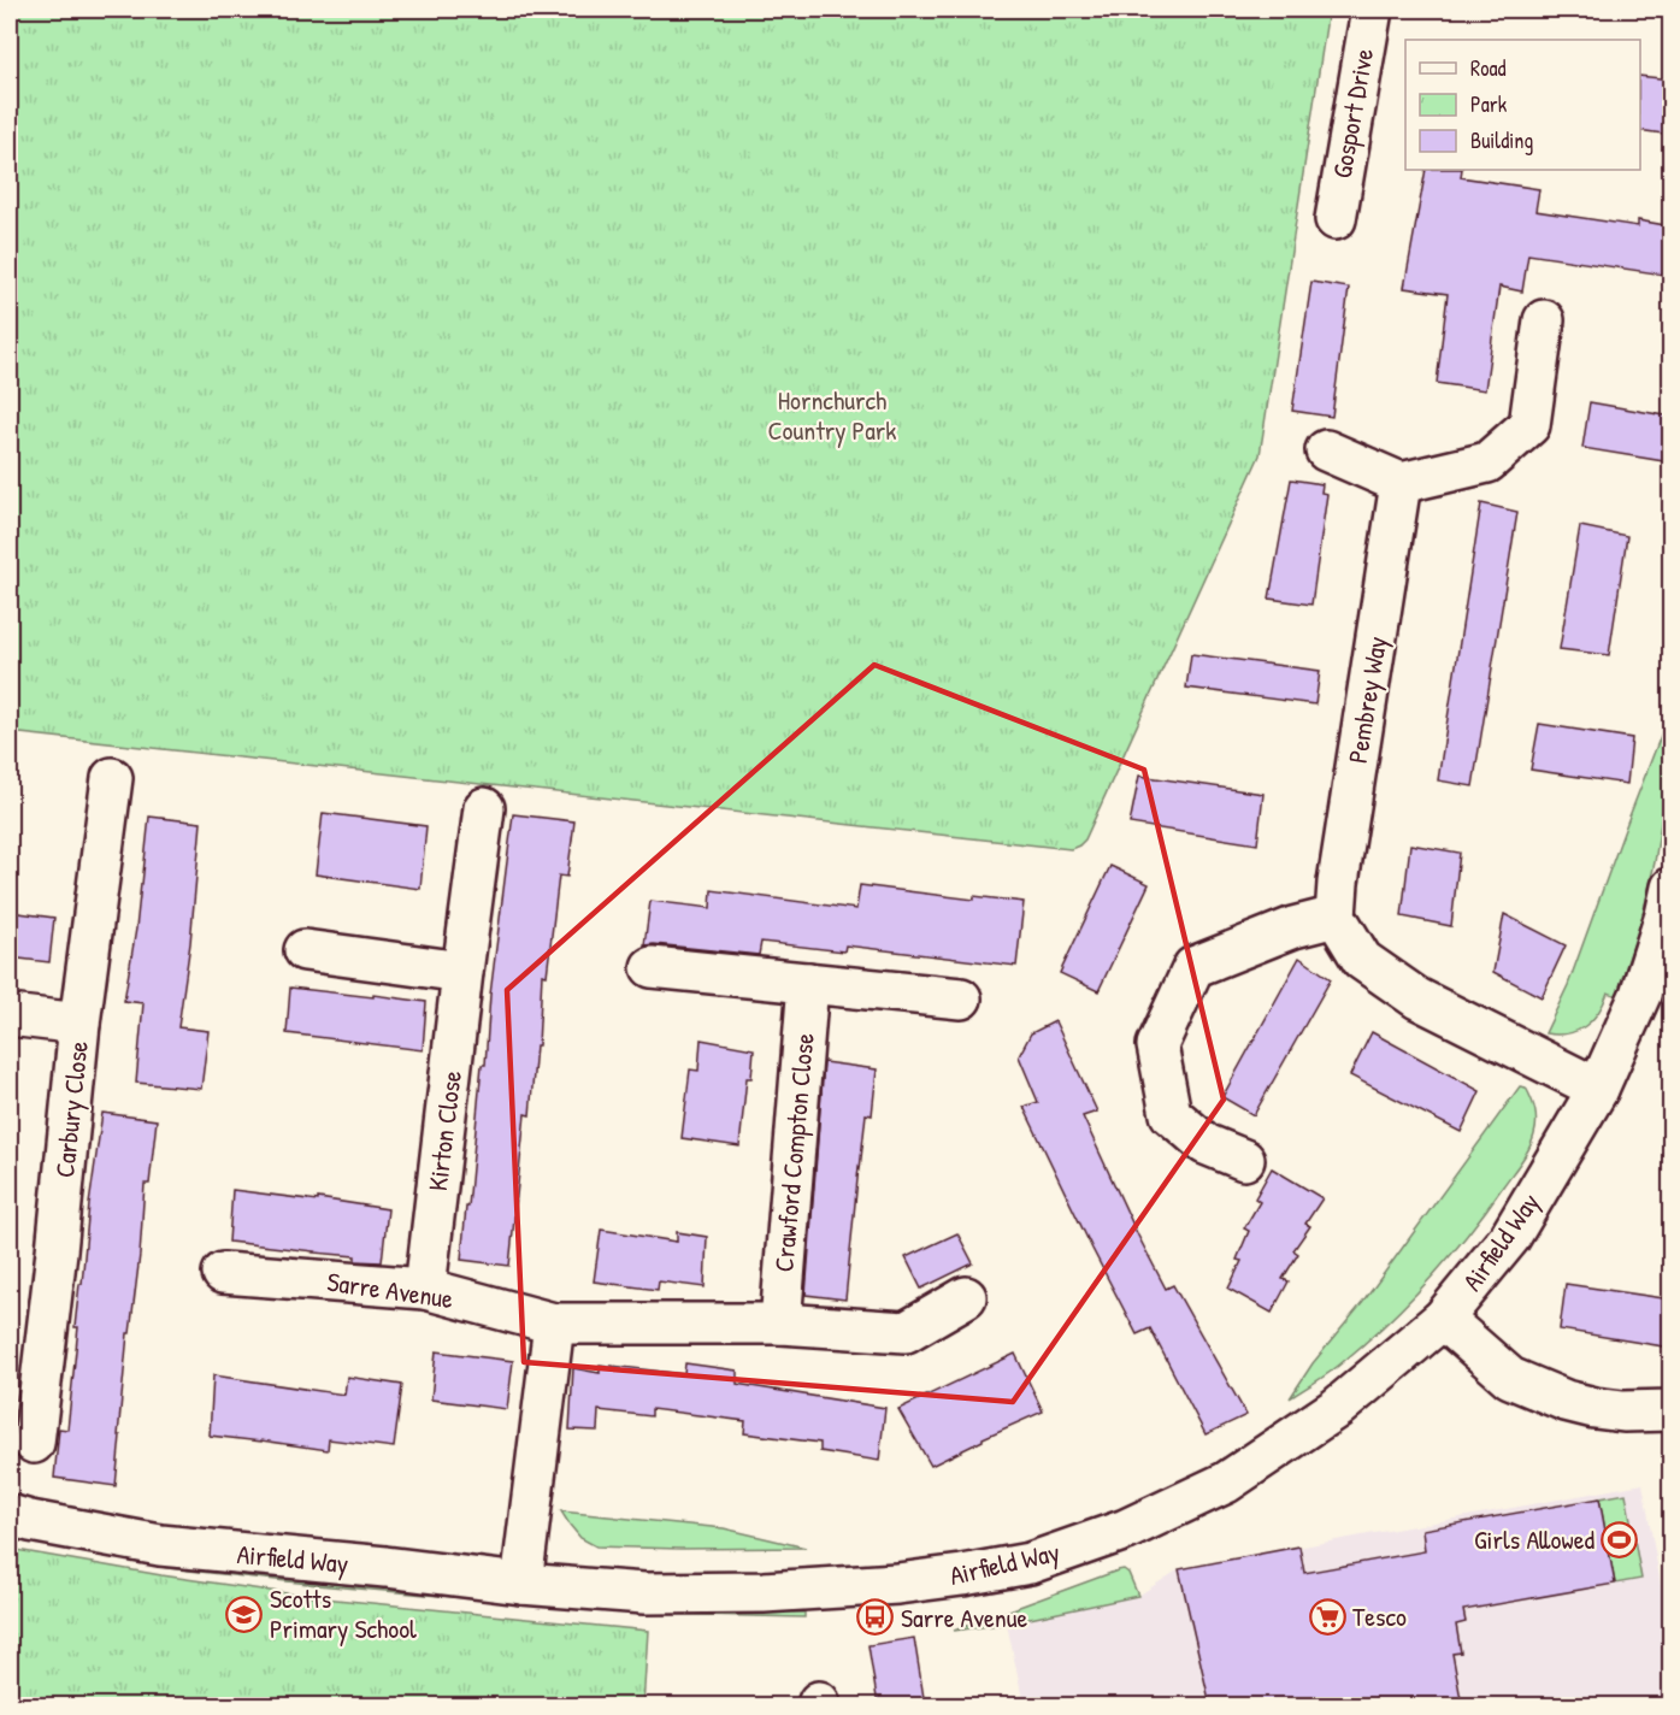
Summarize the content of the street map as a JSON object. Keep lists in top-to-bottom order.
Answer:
{
  "streets": {
    "street": [
      "Gosport Drive",
      "Pembrey Way",
      "Carbury Close",
      "Kirton Close",
      "Crawford Compton Close",
      "Airfield Way",
      "Sarre Avenue"
    ]
  },
  "crossings": [
    ["Kirton Close", "Sarre Avenue"],
    ["Crawford Compton Close", "Sarre Avenue"]
  ],
  "parks": ["Hornchurch Country Park"],
  "places": {
    "sports": ["Girls Allowed"],
    "school or university": ["Scotts Primary School"],
    "supermarket": ["Tesco"],
    "bus stop": ["Sarre Avenue"]
  },
  "legend": ["Road", "Park", "Building"]
}
